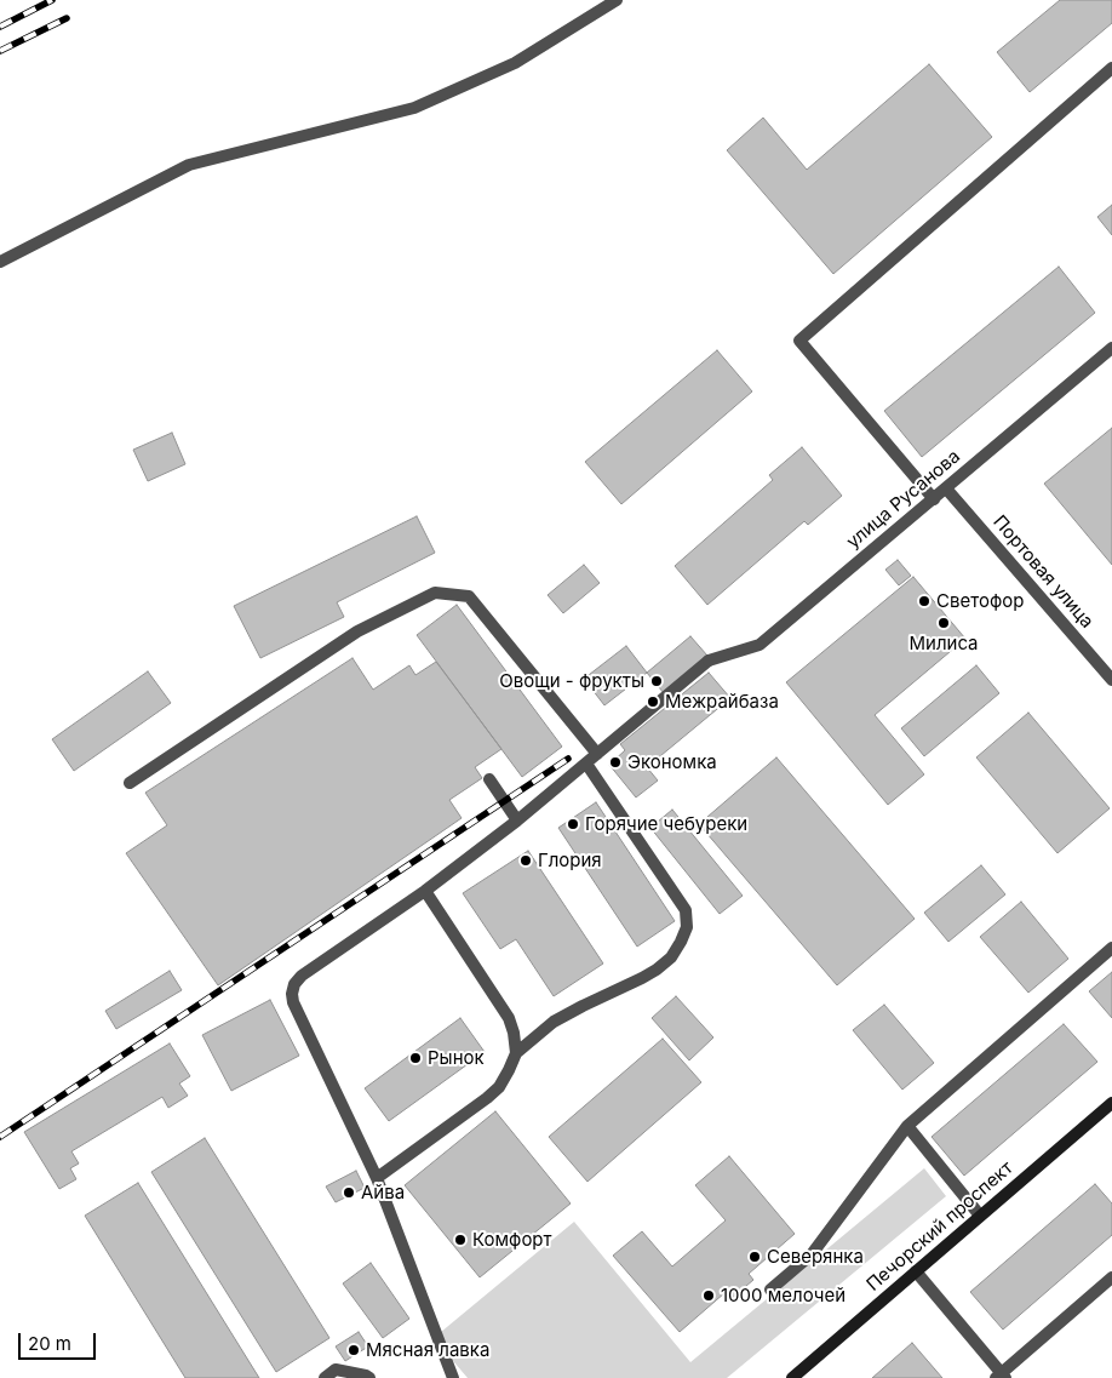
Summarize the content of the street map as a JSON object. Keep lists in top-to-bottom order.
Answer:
{
  "streets": {
    "main road": ["Печорский проспект"],
    "street": ["улица Русанова", "Портовая улица"]
  },
  "crossings": [
    ["улица Русанова", "Портовая улица"]
  ],
  "places": [
    "Светофор",
    "Милиса",
    "Овощи - фрукты",
    "Межрайбаза",
    "Экономка",
    "Горячие чебуреки",
    "Глория",
    "Рынок",
    "Айва",
    "Комфорт",
    "Северянка",
    "1000 мелочей",
    "Мясная лавка"
  ],
  "scale_bar": "20 m"
}
